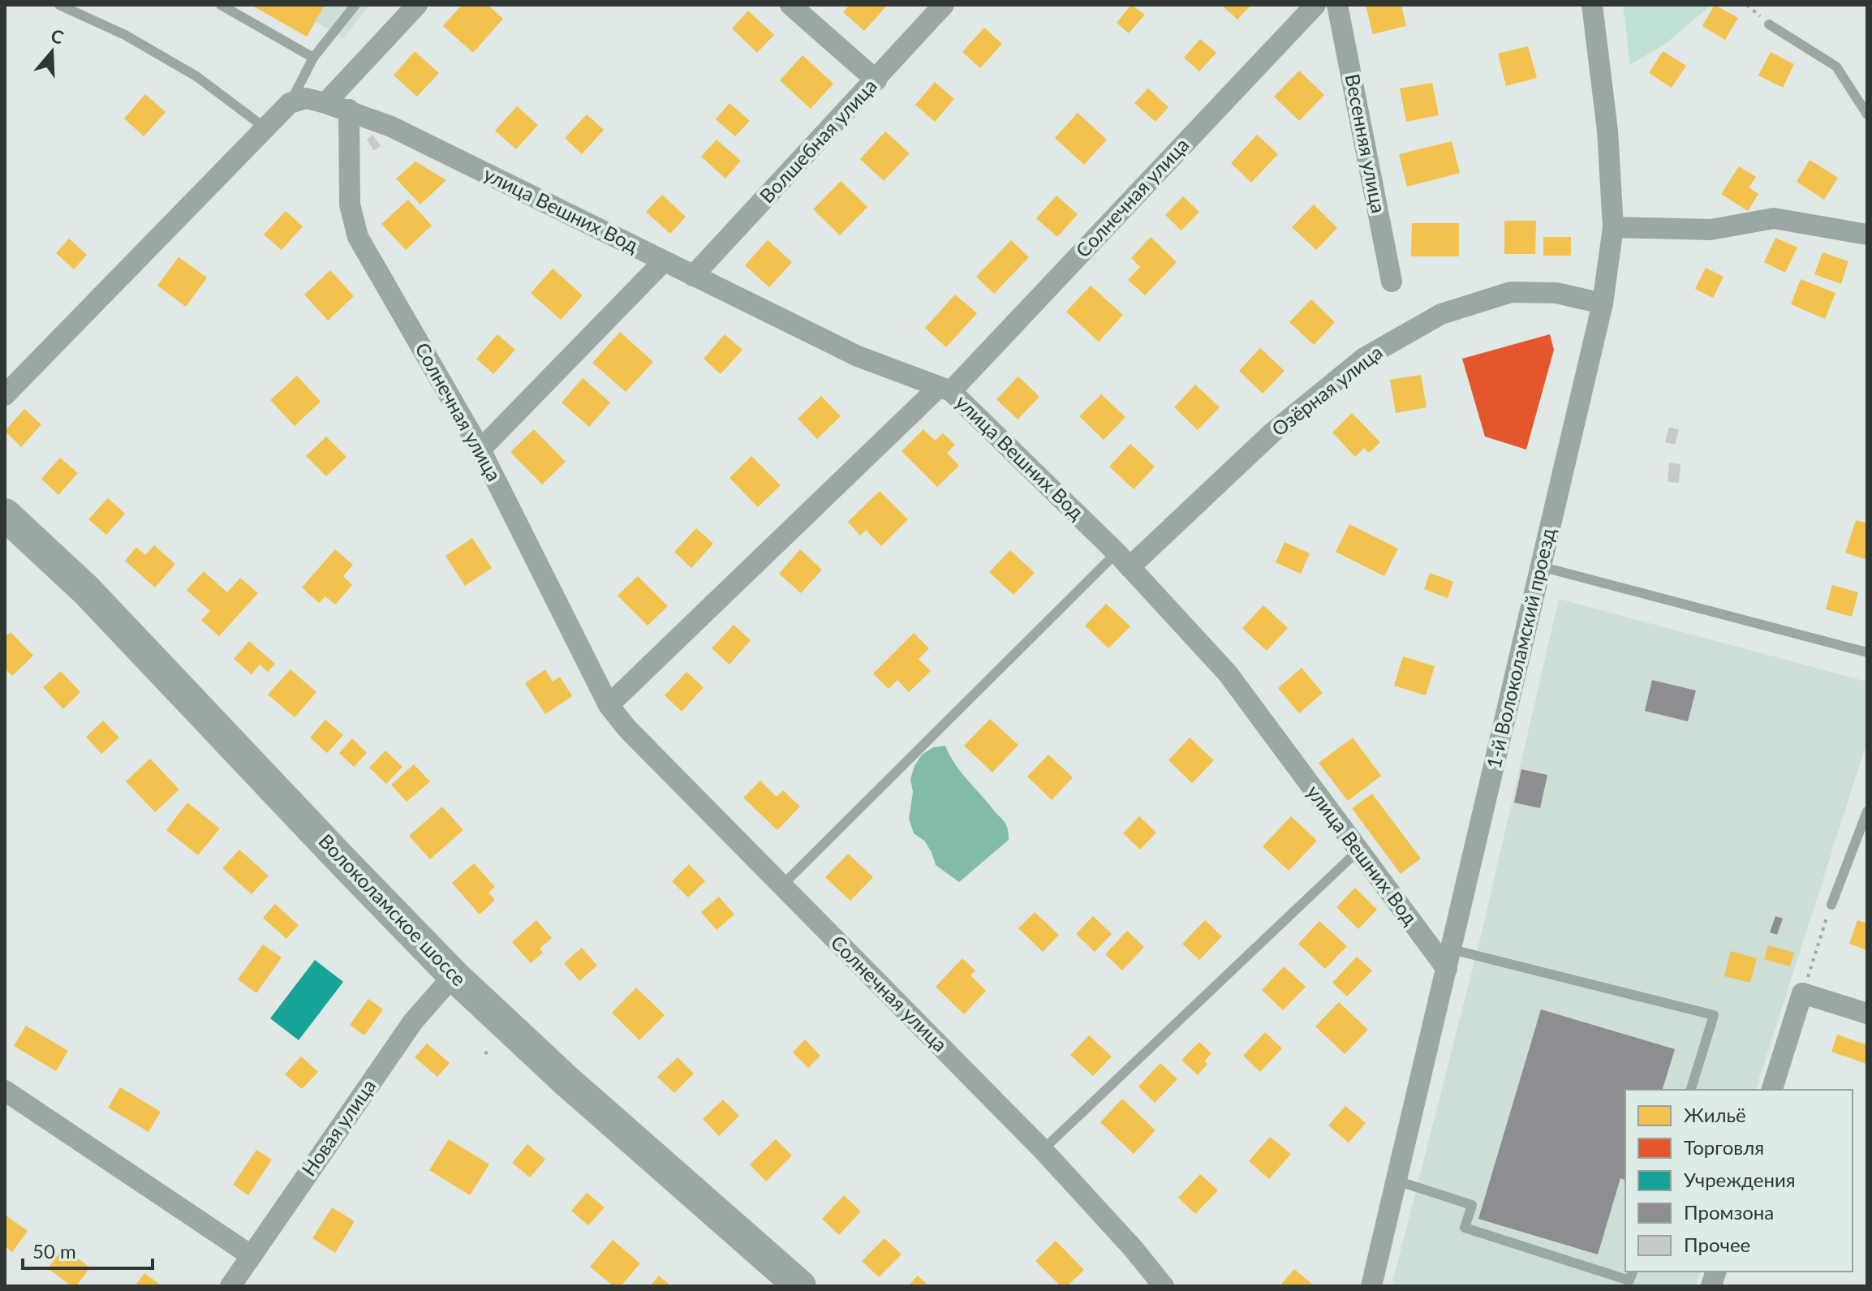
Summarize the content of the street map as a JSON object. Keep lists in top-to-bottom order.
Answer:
{
  "streets": {
    "main road": ["Волоколамское шоссе"],
    "street": [
      "Волшебная улица",
      "Весенняя улица",
      "Солнечная улица",
      "улица Вешних Вод",
      "Озёрная улица",
      "1-й Волоколамский проезд",
      "Новая улица"
    ]
  },
  "crossings": [
    ["Волшебная улица", "улица Вешних Вод"],
    ["Солнечная улица", "улица Вешних Вод"],
    ["улица Вешних Вод", "Озёрная улица"],
    ["улица Вешних Вод", "1-й Волоколамский проезд"],
    ["Озёрная улица", "1-й Волоколамский проезд"],
    ["Волоколамское шоссе", "Новая улица"]
  ],
  "legend": [
    "Жильё",
    "Торговля",
    "Учреждения",
    "Промзона",
    "Прочее"
  ],
  "scale_bar": "50 m",
  "north": "top"
}
